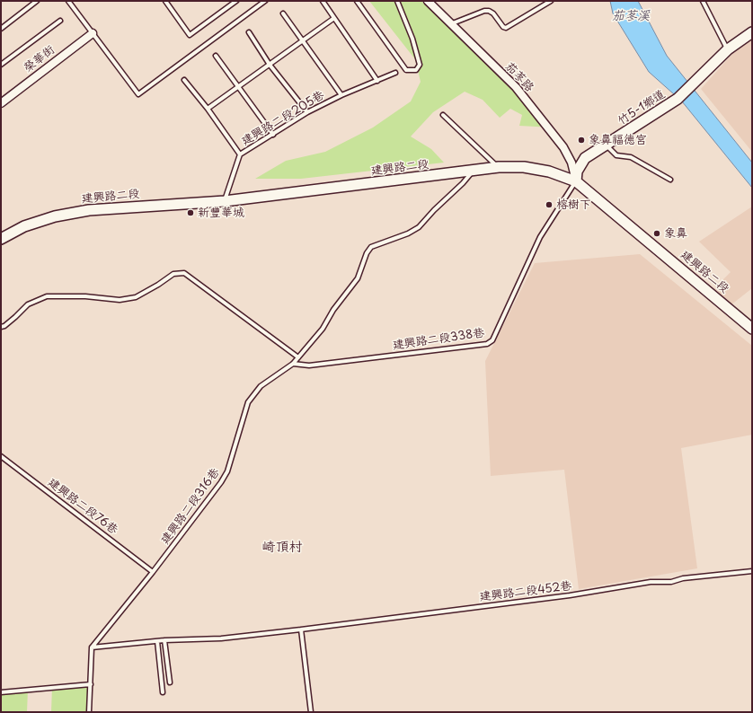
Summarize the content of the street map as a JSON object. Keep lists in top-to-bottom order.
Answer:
{
  "streets": {
    "street": [
      "榮華街",
      "茄苳路",
      "竹5-1鄉道",
      "建興路二段"
    ],
    "lane": [
      "建興路二段205巷",
      "建興路二段338巷",
      "建興路二段76巷",
      "建興路二段316巷",
      "建興路二段452巷"
    ]
  },
  "crossings": [
    ["茄苳路", "竹5-1鄉道"],
    ["茄苳路", "建興路二段"],
    ["茄苳路", "建興路二段338巷"],
    ["竹5-1鄉道", "建興路二段"],
    ["竹5-1鄉道", "建興路二段338巷"],
    ["建興路二段205巷", "建興路二段"],
    ["建興路二段", "建興路二段338巷"],
    ["建興路二段", "建興路二段316巷"],
    ["建興路二段338巷", "建興路二段316巷"],
    ["建興路二段76巷", "建興路二段316巷"],
    ["建興路二段316巷", "建興路二段452巷"]
  ],
  "districts": ["崎頂村"],
  "water": ["茄苳溪"],
  "places": [
    "象鼻福德宮",
    "榕樹下",
    "新豐華城",
    "象鼻"
  ]
}
